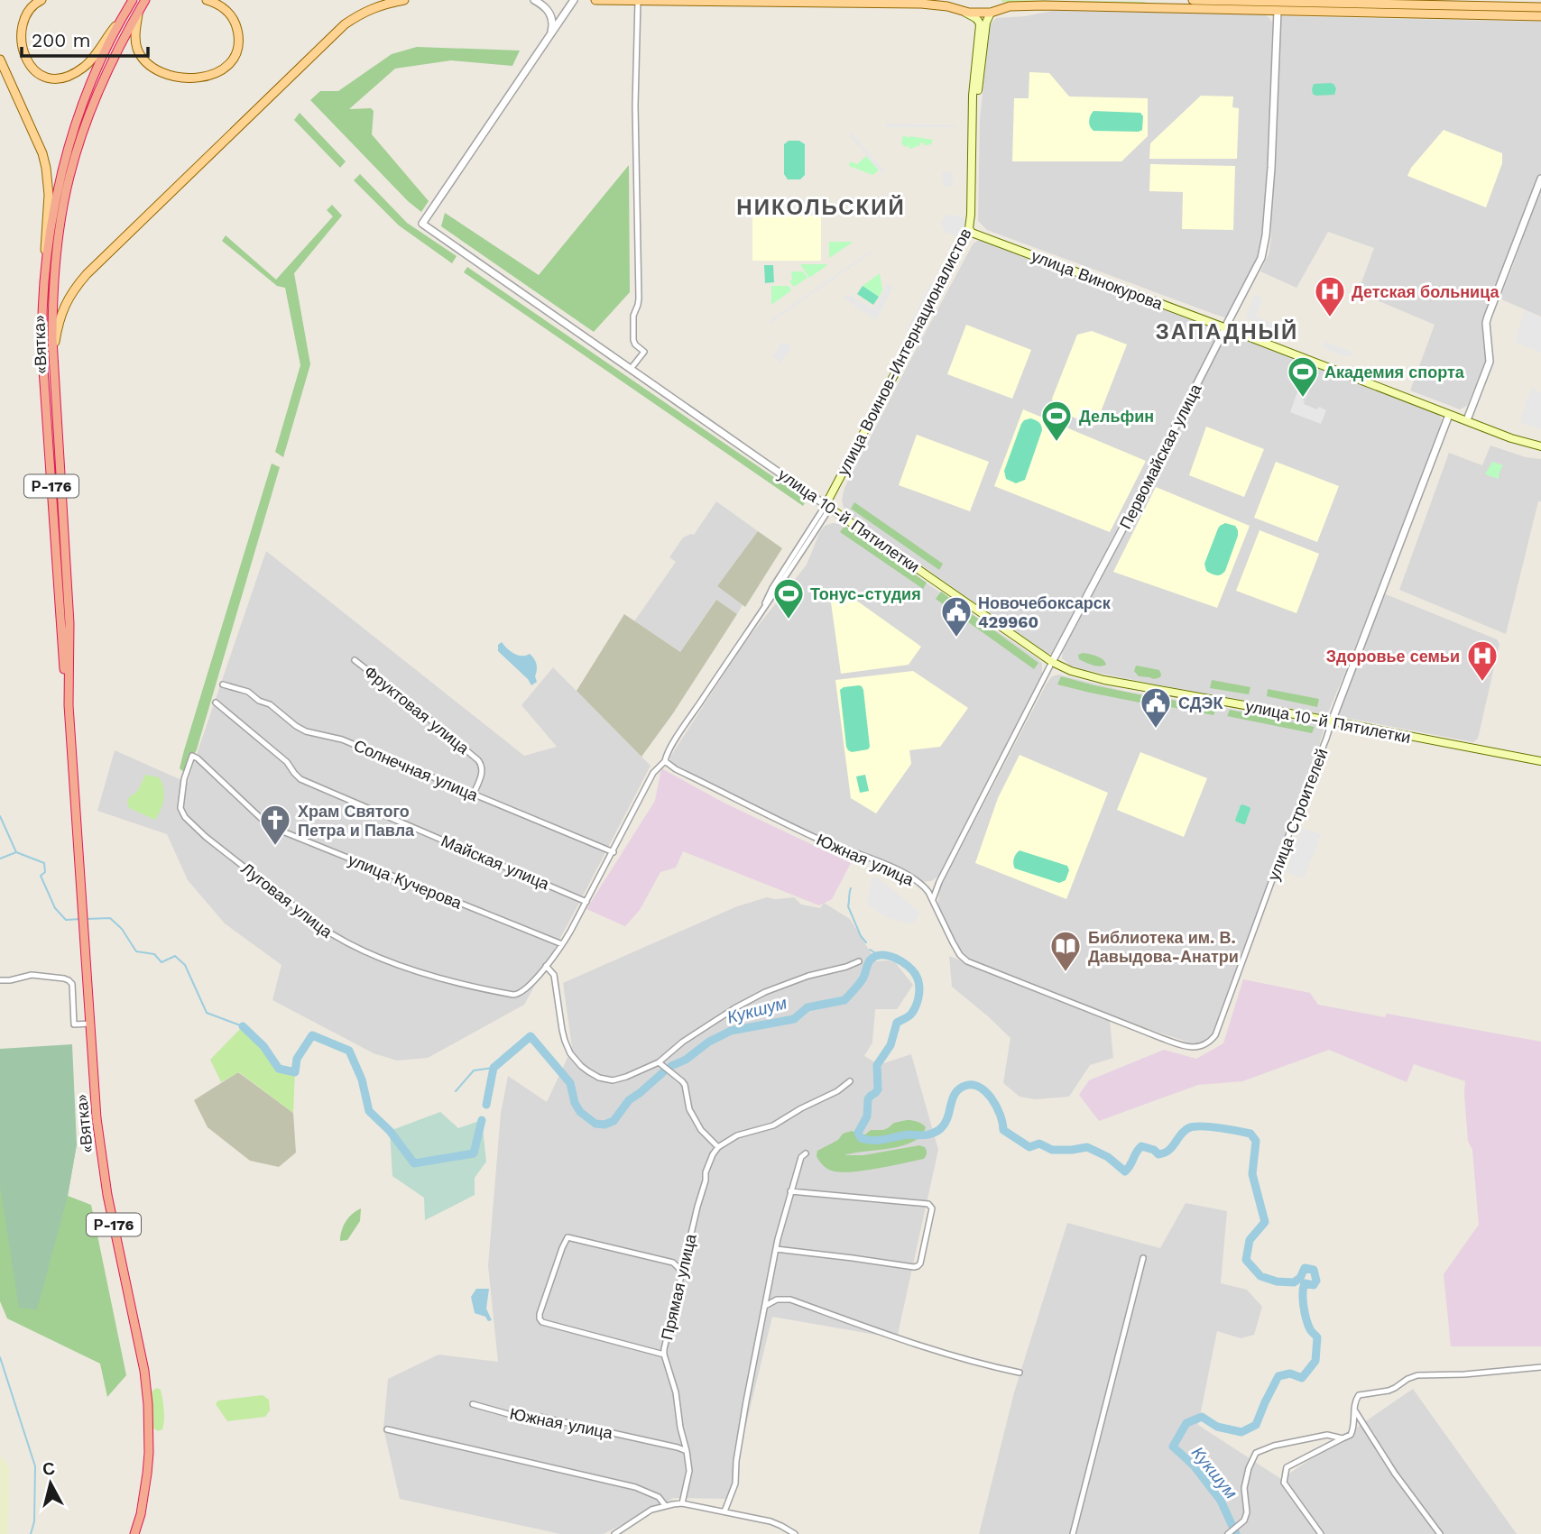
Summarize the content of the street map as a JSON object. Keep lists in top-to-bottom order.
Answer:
{
  "streets": {
    "highway": ["«Вятка»", "Р-176"],
    "main road": ["улица Винокурова", "улица Воинов-Интернационалистов", "улица 10-й Пятилетки"],
    "street": [
      "Первомайская улица",
      "Фруктовая улица",
      "Солнечная улица",
      "улица Строителей",
      "Южная улица",
      "Майская улица",
      "улица Кучерова",
      "Луговая улица",
      "Прямая улица"
    ]
  },
  "crossings": [
    ["улица Винокурова", "улица Воинов-Интернационалистов"],
    ["улица Винокурова", "Первомайская улица"],
    ["улица Винокурова", "улица Строителей"],
    ["улица Воинов-Интернационалистов", "улица 10-й Пятилетки"],
    ["улица Воинов-Интернационалистов", "Солнечная улица"],
    ["улица Воинов-Интернационалистов", "Южная улица"],
    ["улица Воинов-Интернационалистов", "Майская улица"],
    ["улица Воинов-Интернационалистов", "улица Кучерова"],
    ["улица Воинов-Интернационалистов", "Луговая улица"],
    ["Первомайская улица", "улица 10-й Пятилетки"],
    ["Первомайская улица", "Южная улица"],
    ["улица 10-й Пятилетки", "улица Строителей"],
    ["Фруктовая улица", "Солнечная улица"],
    ["улица Строителей", "Южная улица"],
    ["Южная улица", "Прямая улица"],
    ["улица Кучерова", "Луговая улица"]
  ],
  "districts": ["НИКОЛЬСКИЙ", "ЗАПАДНЫЙ"],
  "water": ["Кукшум"],
  "places": {
    "hospital": ["Детская больница", "Здоровье семьи"],
    "sports": ["Академия спорта", "Дельфин", "Тонус-студия"],
    "public building": ["Новочебоксарск 429960", "СДЭК"],
    "church": ["Храм Святого Петра и Павла"],
    "library": ["Библиотека им. В. Давыдова-Анатри"]
  },
  "scale_bar": "200 m",
  "north": "top"
}
